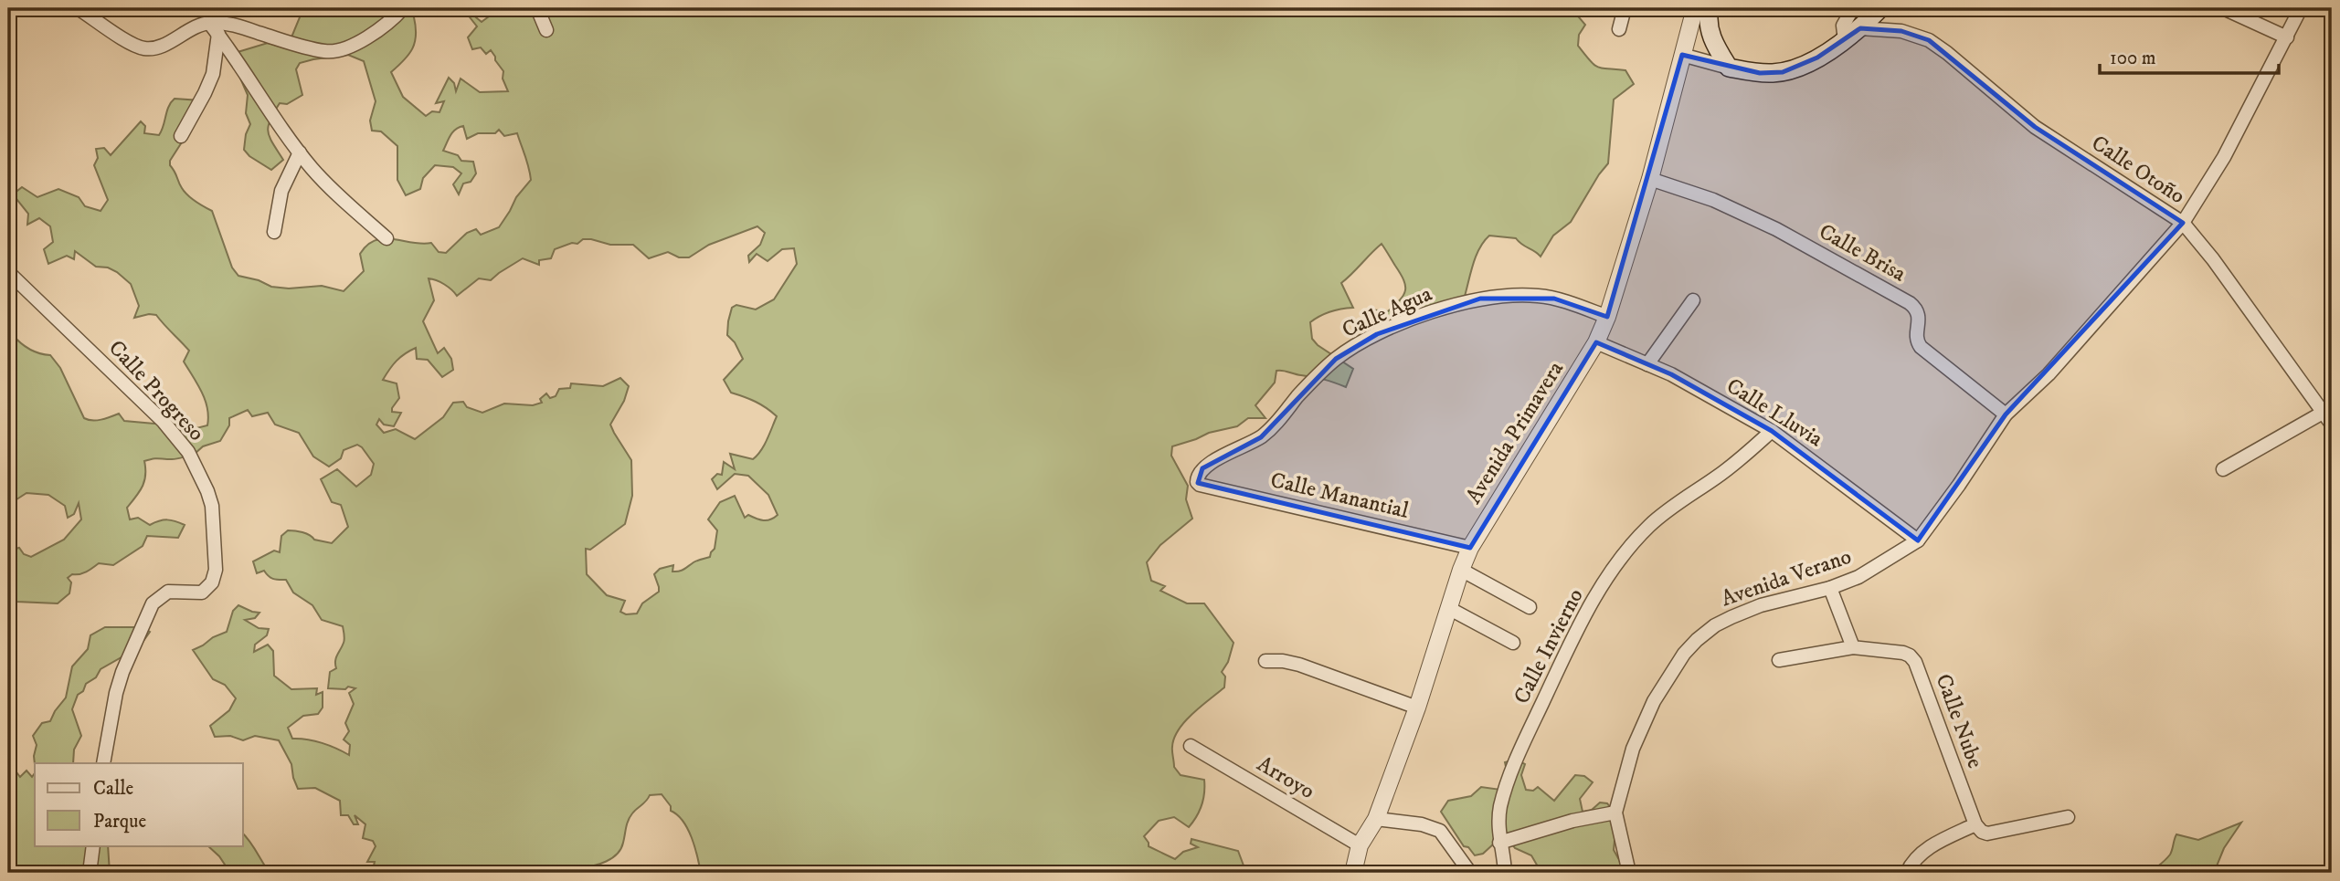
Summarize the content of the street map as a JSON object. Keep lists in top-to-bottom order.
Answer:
{
  "streets": {
    "street": [
      "Calle Otoño",
      "Calle Brisa",
      "Calle Agua",
      "Calle Progreso",
      "Calle Lluvia",
      "Avenida Primavera",
      "Calle Manantial",
      "Avenida Verano",
      "Calle Invierno",
      "Calle Nube",
      "Arroyo"
    ]
  },
  "crossings": [
    ["Calle Otoño", "Avenida Verano"],
    ["Calle Brisa", "Avenida Primavera"],
    ["Calle Brisa", "Avenida Verano"],
    ["Calle Agua", "Avenida Primavera"],
    ["Calle Agua", "Calle Manantial"],
    ["Calle Lluvia", "Avenida Primavera"],
    ["Calle Lluvia", "Avenida Verano"],
    ["Calle Lluvia", "Calle Invierno"],
    ["Avenida Primavera", "Calle Manantial"],
    ["Avenida Primavera", "Arroyo"]
  ],
  "legend": ["Calle", "Parque"],
  "scale_bar": "100 m"
}
